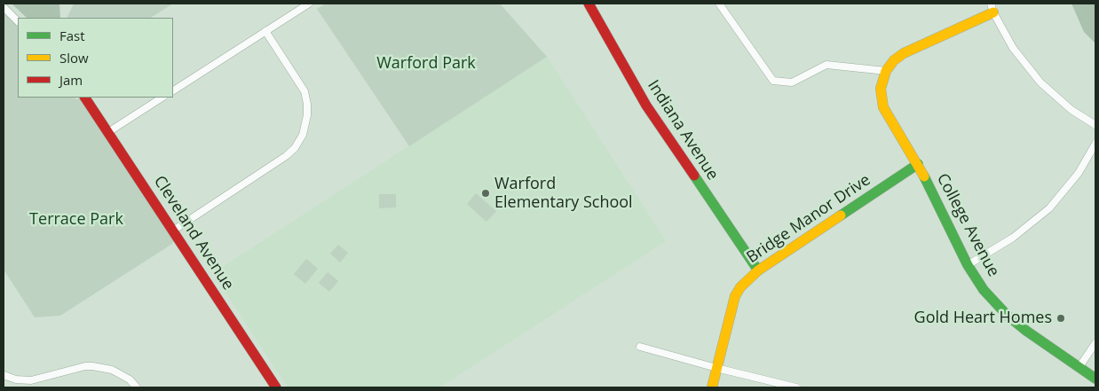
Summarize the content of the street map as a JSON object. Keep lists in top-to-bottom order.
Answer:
{
  "streets": {
    "street": [
      "Indiana Avenue",
      "Bridge Manor Drive",
      "College Avenue",
      "Cleveland Avenue"
    ]
  },
  "crossings": [
    ["Indiana Avenue", "Bridge Manor Drive"],
    ["Bridge Manor Drive", "College Avenue"]
  ],
  "parks": ["Warford Park", "Terrace Park"],
  "places": ["Warford Elementary School", "Gold Heart Homes"],
  "legend": ["Fast", "Slow", "Jam"]
}
